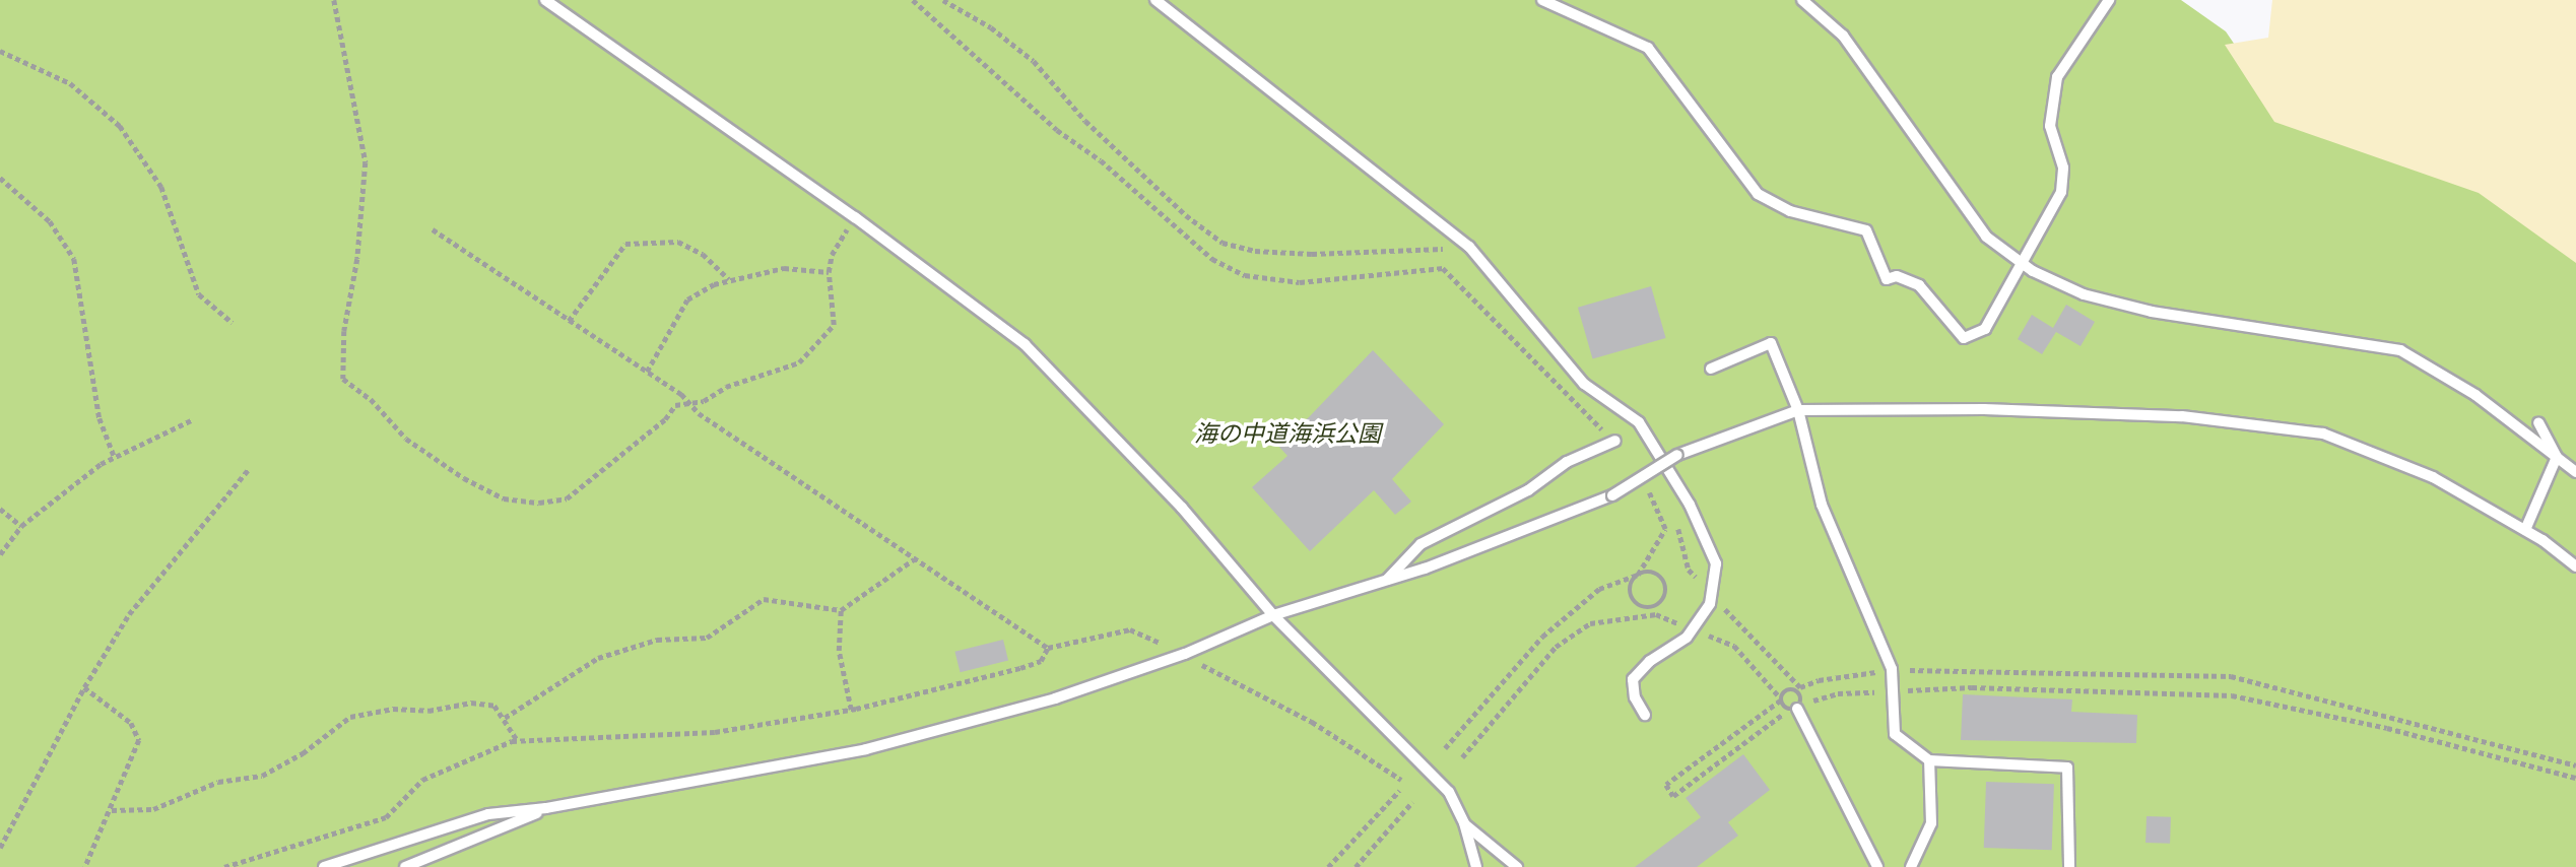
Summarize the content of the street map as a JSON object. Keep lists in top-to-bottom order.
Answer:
{
  "parks": ["海の中道海浜公園"]
}
